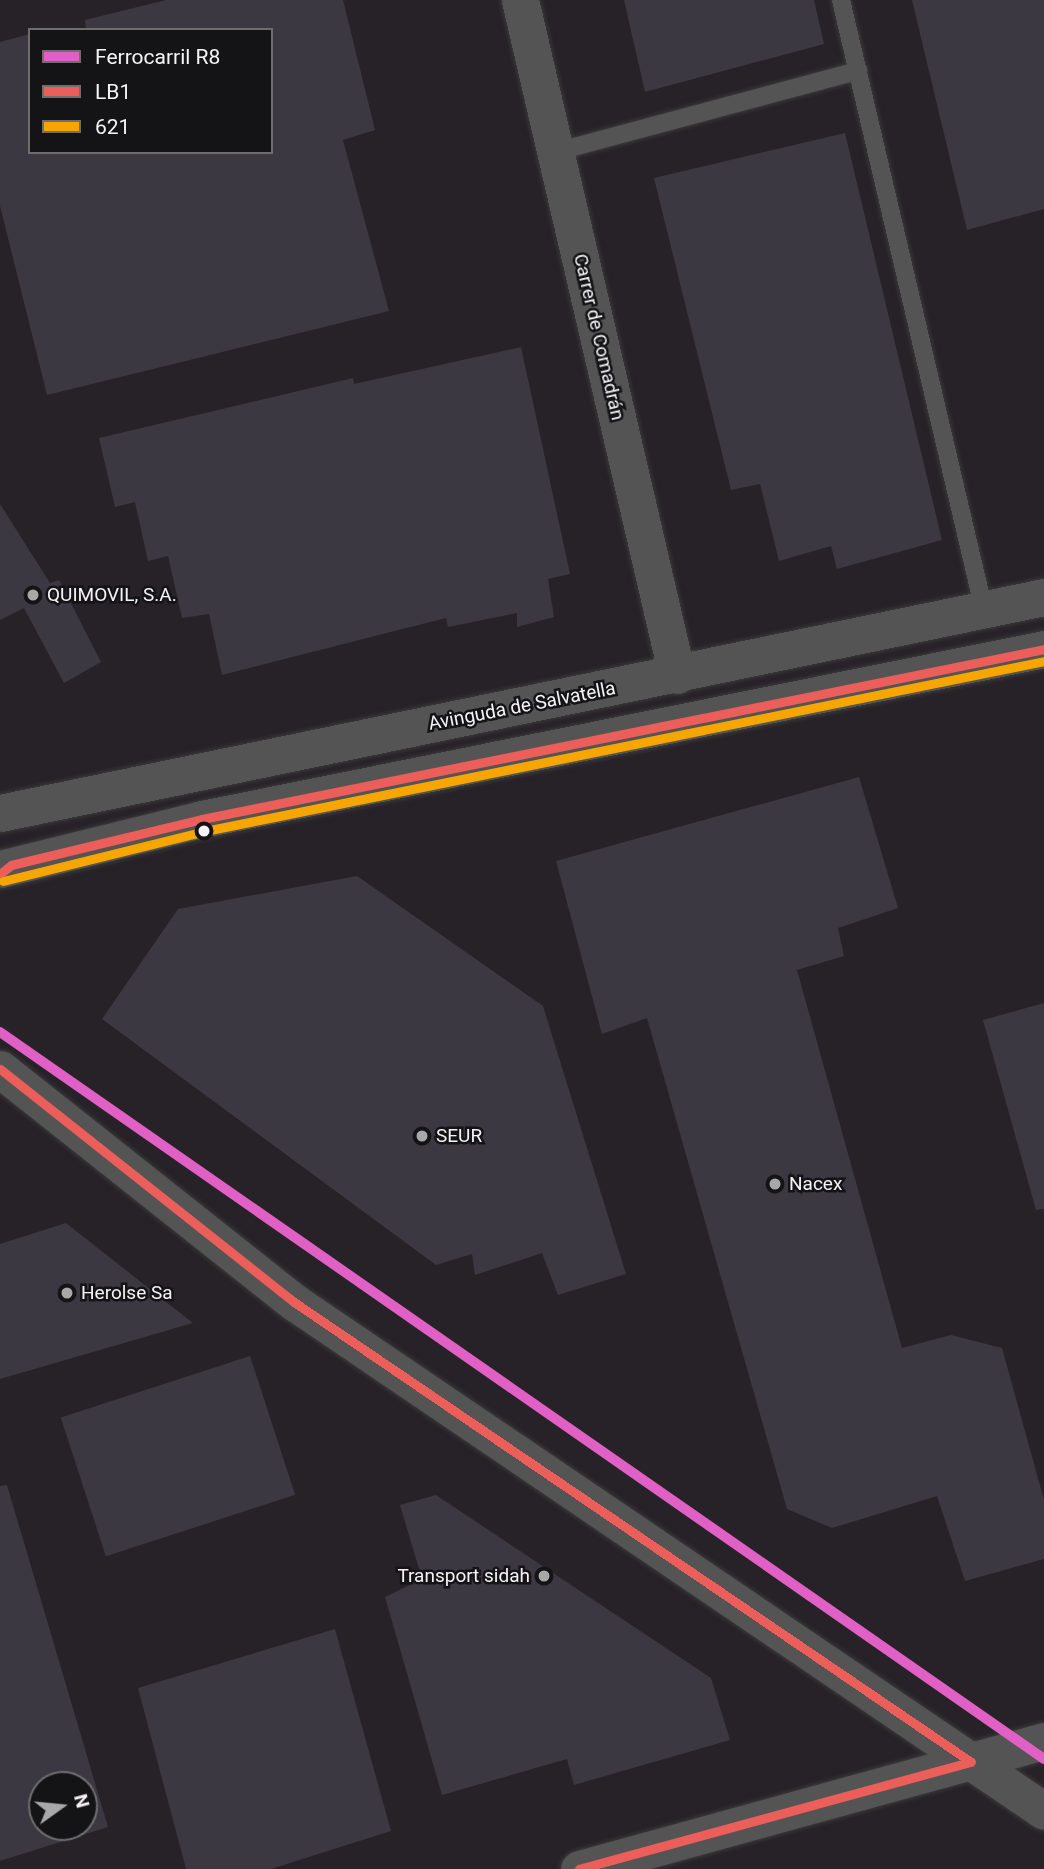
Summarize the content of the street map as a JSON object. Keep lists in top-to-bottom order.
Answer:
{
  "streets": {
    "street": ["Carrer de Comadrán", "Avinguda de Salvatella"]
  },
  "crossings": [
    ["Carrer de Comadrán", "Avinguda de Salvatella"]
  ],
  "places": [
    "QUIMOVIL, S.A.",
    "SEUR",
    "Nacex",
    "Herolse Sa",
    "Transport sidah"
  ],
  "lines": ["transit line LB1", "transit line 621", "rail line R8"],
  "legend": ["Ferrocarril R8", "LB1", "621"],
  "north": "right"
}
